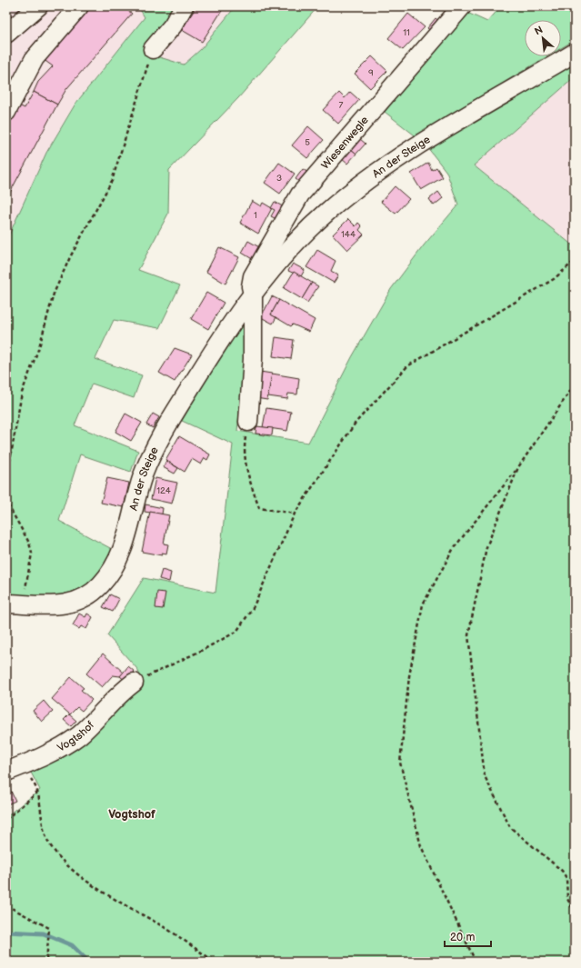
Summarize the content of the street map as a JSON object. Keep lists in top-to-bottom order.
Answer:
{
  "streets": {
    "street": ["Wiesenwegle", "An der Steige", "Vogtshof"]
  },
  "crossings": [
    ["Wiesenwegle", "An der Steige"]
  ],
  "districts": ["Vogtshof"],
  "house_numbers": [
    "11",
    "9",
    "7",
    "5",
    "3",
    "1",
    "144",
    "124"
  ],
  "scale_bar": "20 m",
  "north": "top left"
}
